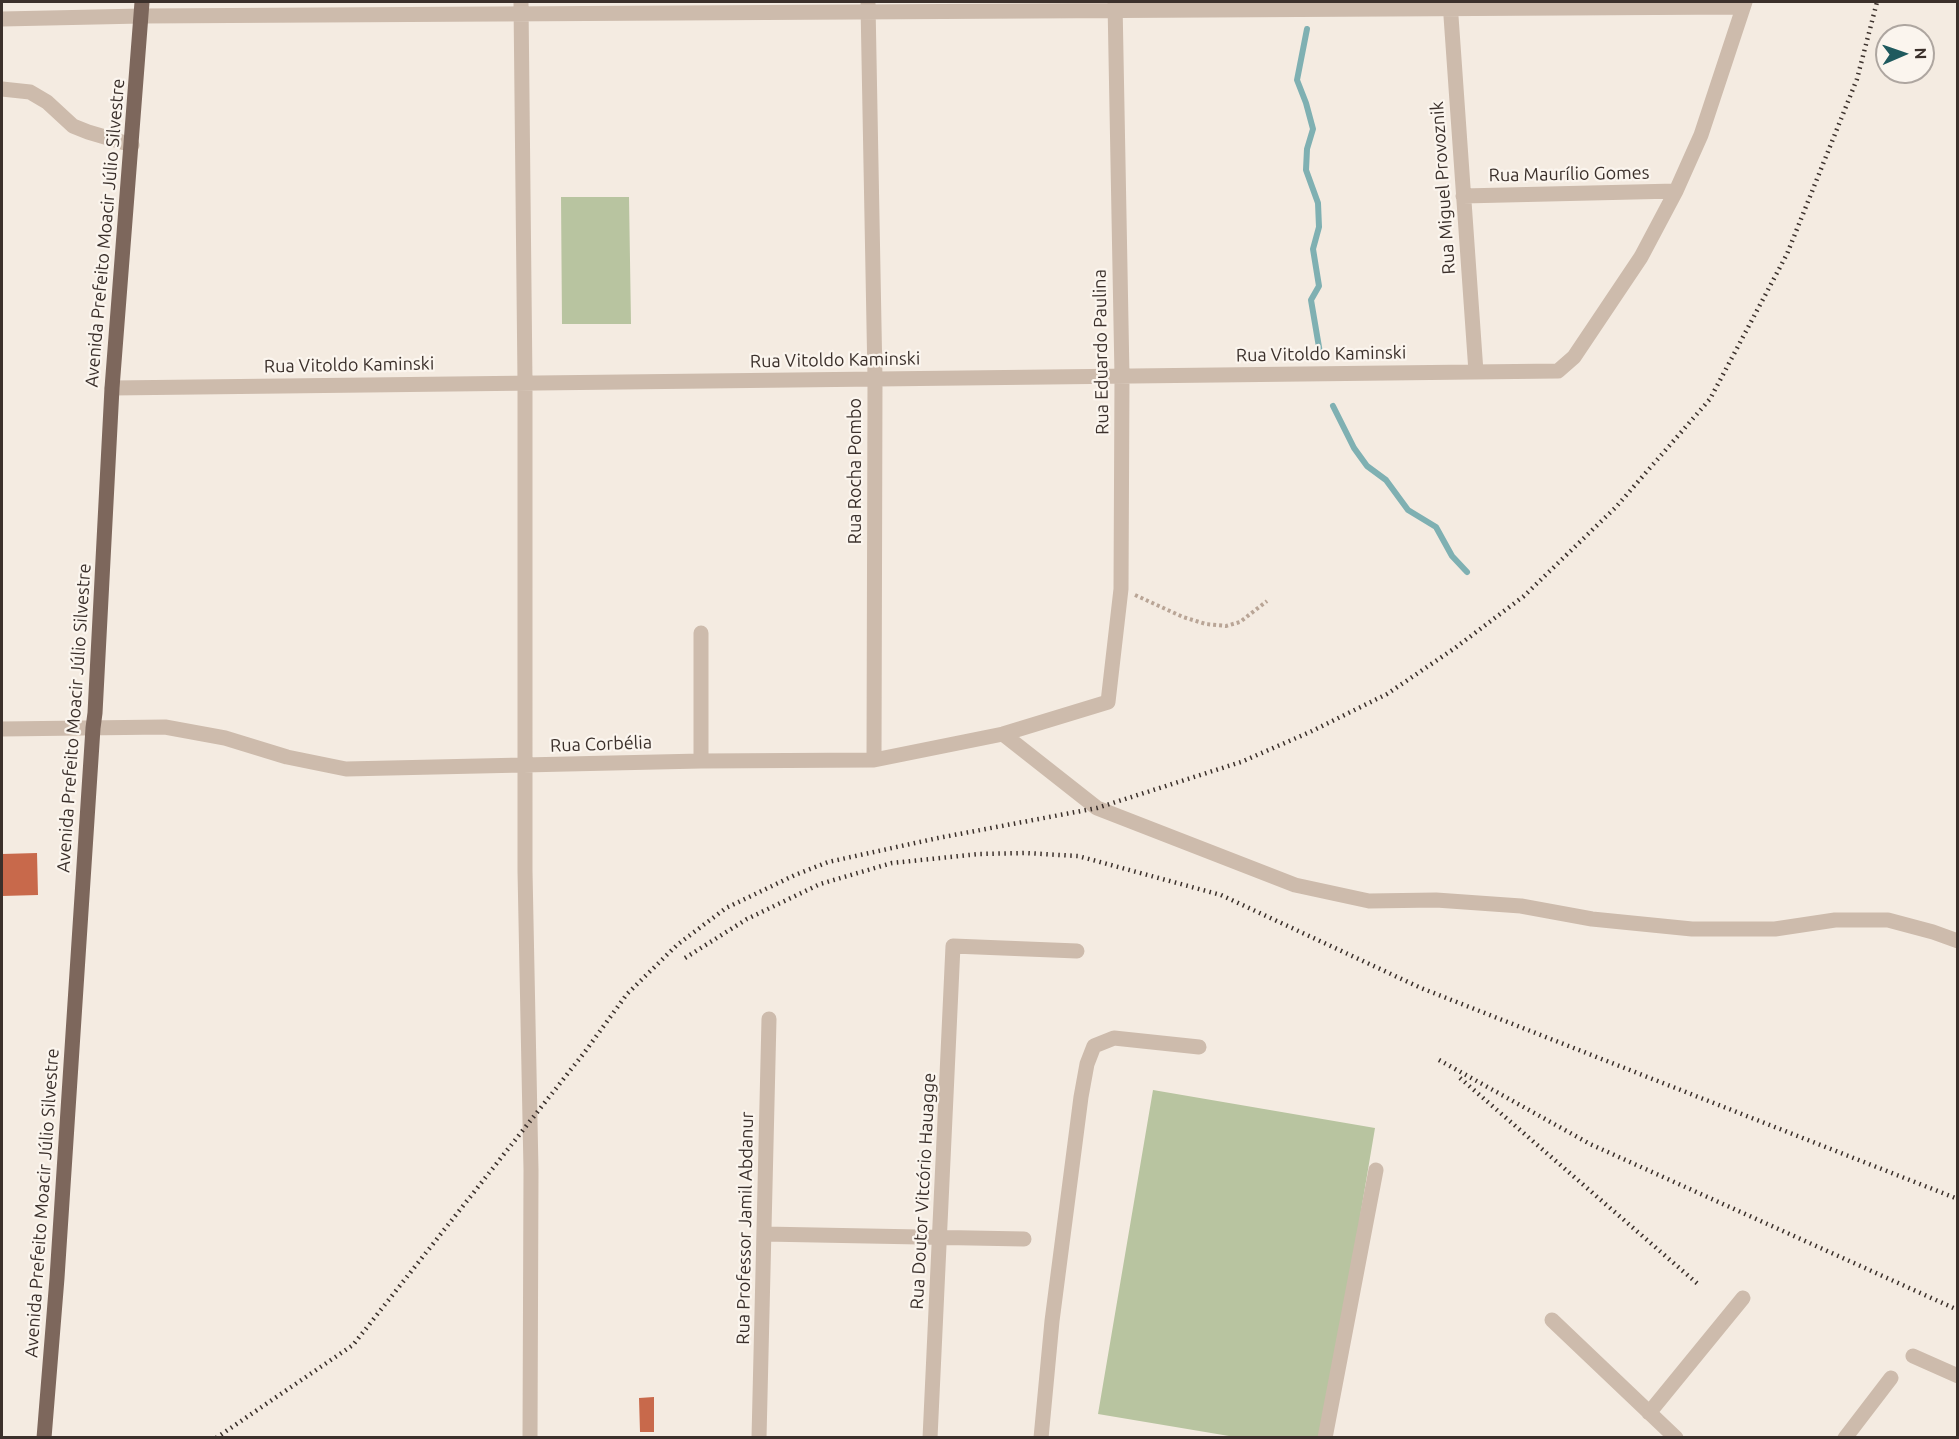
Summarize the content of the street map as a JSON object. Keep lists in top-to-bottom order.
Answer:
{
  "streets": {
    "main road": ["Avenida Prefeito Moacir Júlio Silvestre"],
    "street": [
      "Rua Maurílio Gomes",
      "Rua Miguel Provoznik",
      "Rua Eduardo Paulina",
      "Rua Vitoldo Kaminski",
      "Rua Rocha Pombo",
      "Rua Corbélia",
      "Rua Doutor Vitcório Hauagge",
      "Rua Professor Jamil Abdanur"
    ]
  },
  "crossings": [
    ["Rua Maurílio Gomes", "Rua Miguel Provoznik"],
    ["Rua Maurílio Gomes", "Rua Vitoldo Kaminski"],
    ["Rua Miguel Provoznik", "Rua Vitoldo Kaminski"],
    ["Avenida Prefeito Moacir Júlio Silvestre", "Rua Vitoldo Kaminski"],
    ["Avenida Prefeito Moacir Júlio Silvestre", "Rua Corbélia"],
    ["Rua Eduardo Paulina", "Rua Vitoldo Kaminski"],
    ["Rua Eduardo Paulina", "Rua Corbélia"],
    ["Rua Vitoldo Kaminski", "Rua Rocha Pombo"],
    ["Rua Rocha Pombo", "Rua Corbélia"]
  ],
  "north": "right"
}
